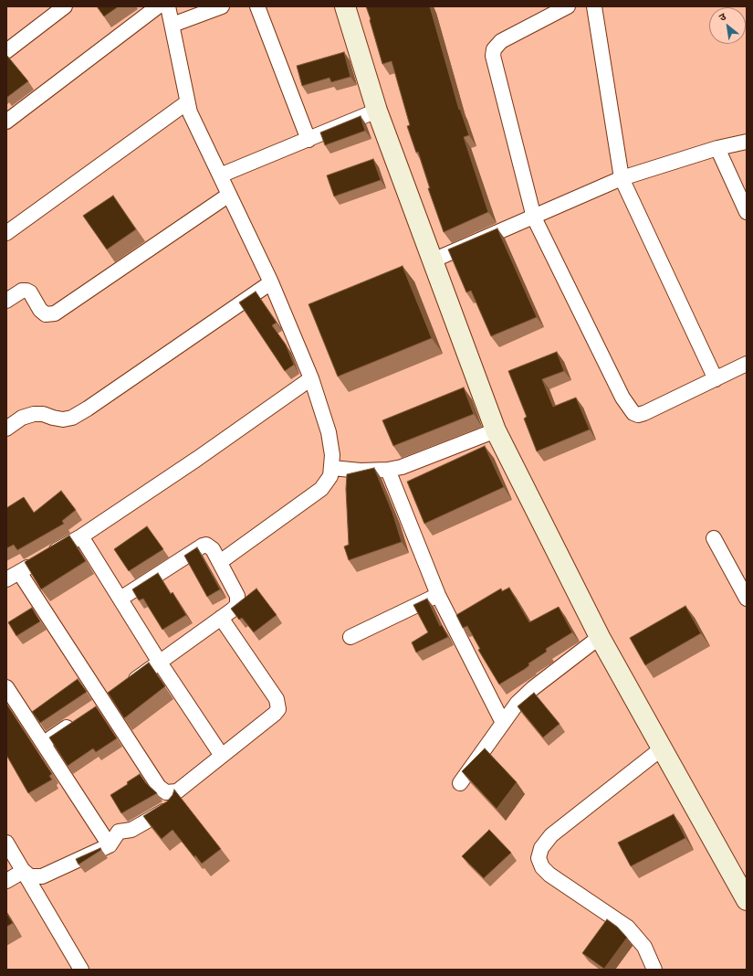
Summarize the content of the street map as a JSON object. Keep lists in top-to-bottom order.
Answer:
{
  "north": "top left"
}
